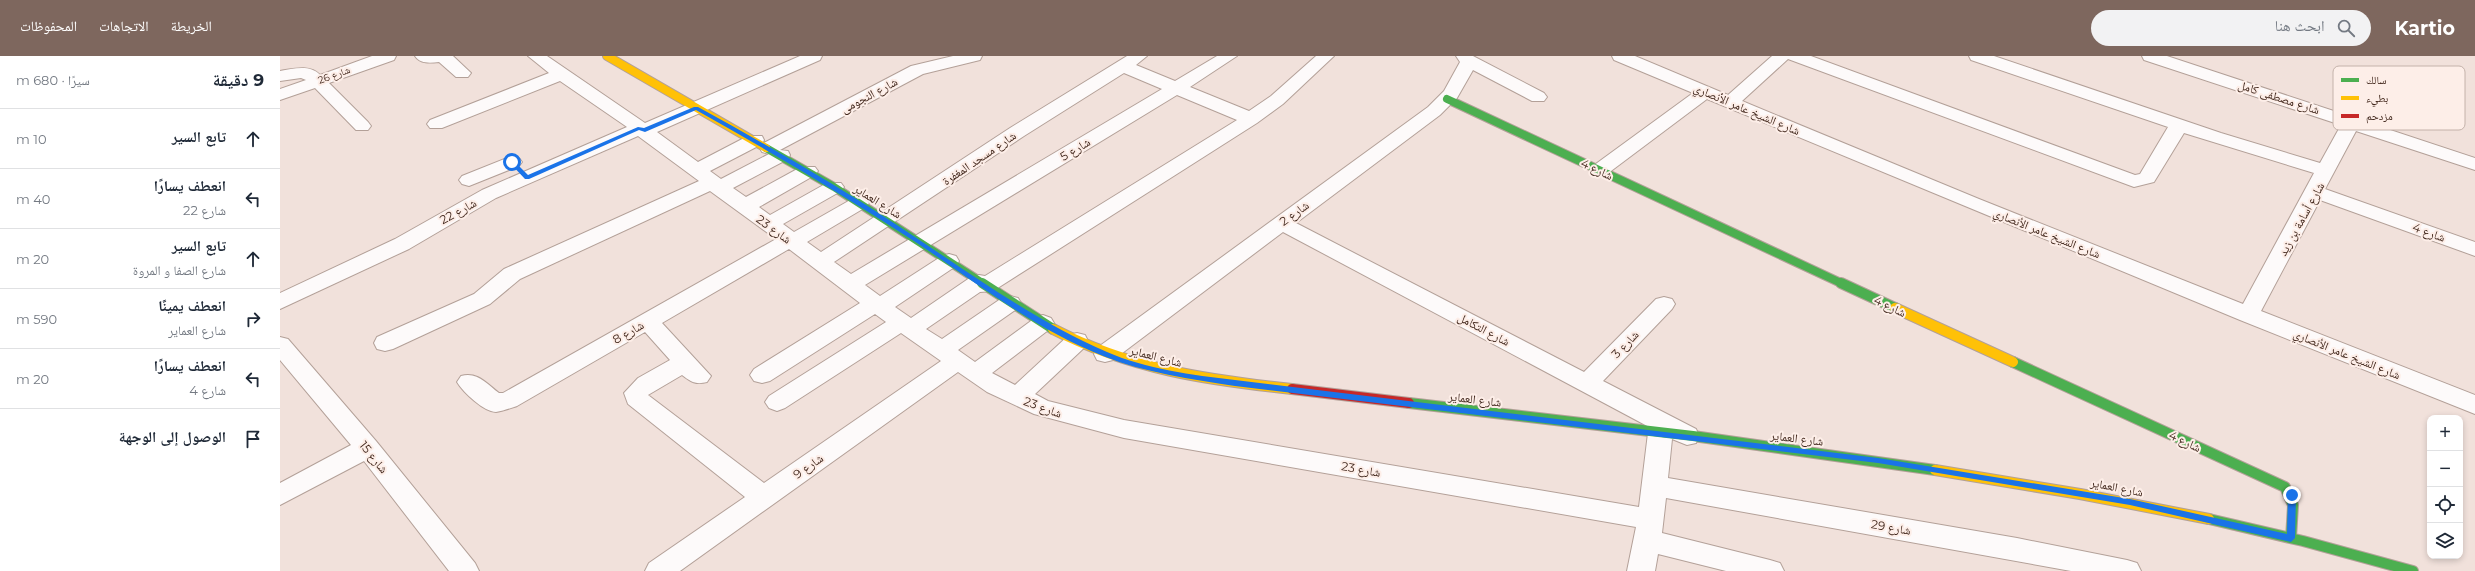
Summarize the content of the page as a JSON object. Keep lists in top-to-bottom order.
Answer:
{
  "streets": {
    "street": [
      "شارع 26",
      "شارع النجومى",
      "شارع مصطفى كامل",
      "شارع الشيخ عامر الأنصاري",
      "شارع 5",
      "شارع مسجد المغفرة",
      "شارع 4",
      "شارع العماير",
      "شارع 22",
      "شارع 2",
      "شارع أسامة بن زيد",
      "شارع 23",
      "شارع التكامل",
      "شارع 8",
      "شارع 3",
      "شارع 15",
      "شارع 9",
      "شارع 29"
    ]
  },
  "crossings": [
    ["شارع النجومى", "شارع العماير"],
    ["شارع الشيخ عامر الأنصاري", "شارع أسامة بن زيد"],
    ["شارع 5", "شارع العماير"],
    ["شارع 5", "شارع 23"],
    ["شارع مسجد المغفرة", "شارع العماير"],
    ["شارع مسجد المغفرة", "شارع 23"],
    ["شارع 4", "شارع العماير"],
    ["شارع 4", "شارع 2"],
    ["شارع 4", "شارع أسامة بن زيد"],
    ["شارع العماير", "شارع 22"],
    ["شارع العماير", "شارع 2"],
    ["شارع العماير", "شارع التكامل"],
    ["شارع العماير", "شارع 8"],
    ["شارع 22", "شارع 23"],
    ["شارع 2", "شارع التكامل"],
    ["شارع 23", "شارع 8"],
    ["شارع 23", "شارع 9"],
    ["شارع التكامل", "شارع 3"]
  ],
  "legend": ["سالك", "بطيء", "مزدحم"],
  "page": {
    "header": "Kartio",
    "search": "ابحث هنا",
    "nav": ["الخريطة", "الاتجاهات", "المحفوظات"],
    "heading": ["9 دقيقة", "سيرًا · 680 m"],
    "list": [
      ["تابع السير", "10 m"],
      ["انعطف يسارًا", "شارع 22", "40 m"],
      ["تابع السير", "شارع الصفا و المروة", "20 m"],
      ["انعطف يمينًا", "شارع العماير", "590 m"],
      ["انعطف يسارًا", "شارع 4", "20 m"],
      "الوصول إلى الوجهة"
    ],
    "map_buttons": ["+", "−"]
  }
}
